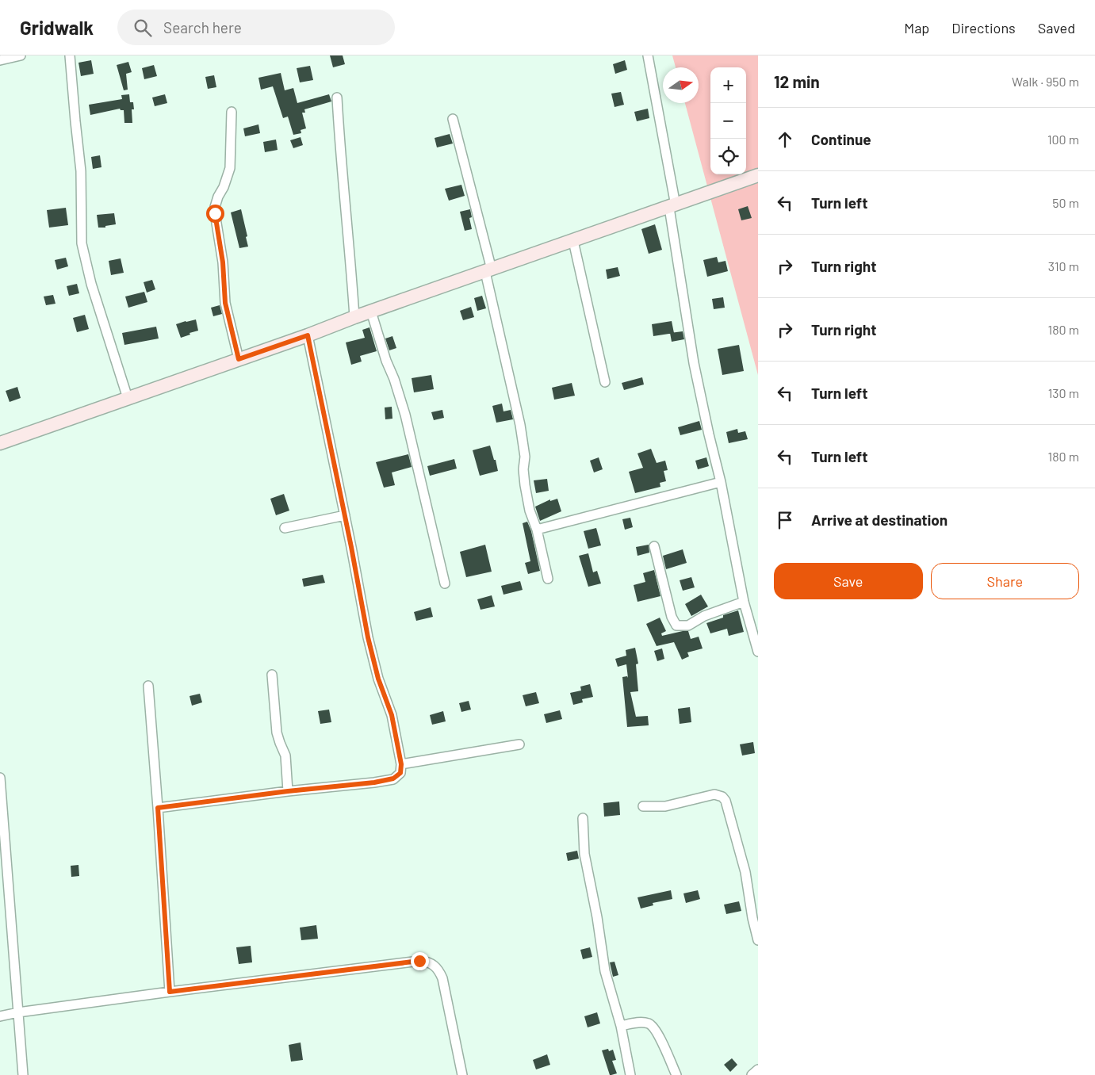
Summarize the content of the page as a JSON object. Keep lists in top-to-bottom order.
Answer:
{
  "north": "right",
  "page": {
    "header": "Gridwalk",
    "search": "Search here",
    "nav": ["Map", "Directions", "Saved"],
    "heading": ["12 min", "Walk · 950 m"],
    "map_buttons": ["+", "−"],
    "list": [
      ["Continue", "100 m"],
      ["Turn left", "50 m"],
      ["Turn right", "310 m"],
      ["Turn right", "180 m"],
      ["Turn left", "130 m"],
      ["Turn left", "180 m"],
      "Arrive at destination"
    ],
    "buttons": ["Save", "Share"]
  }
}
